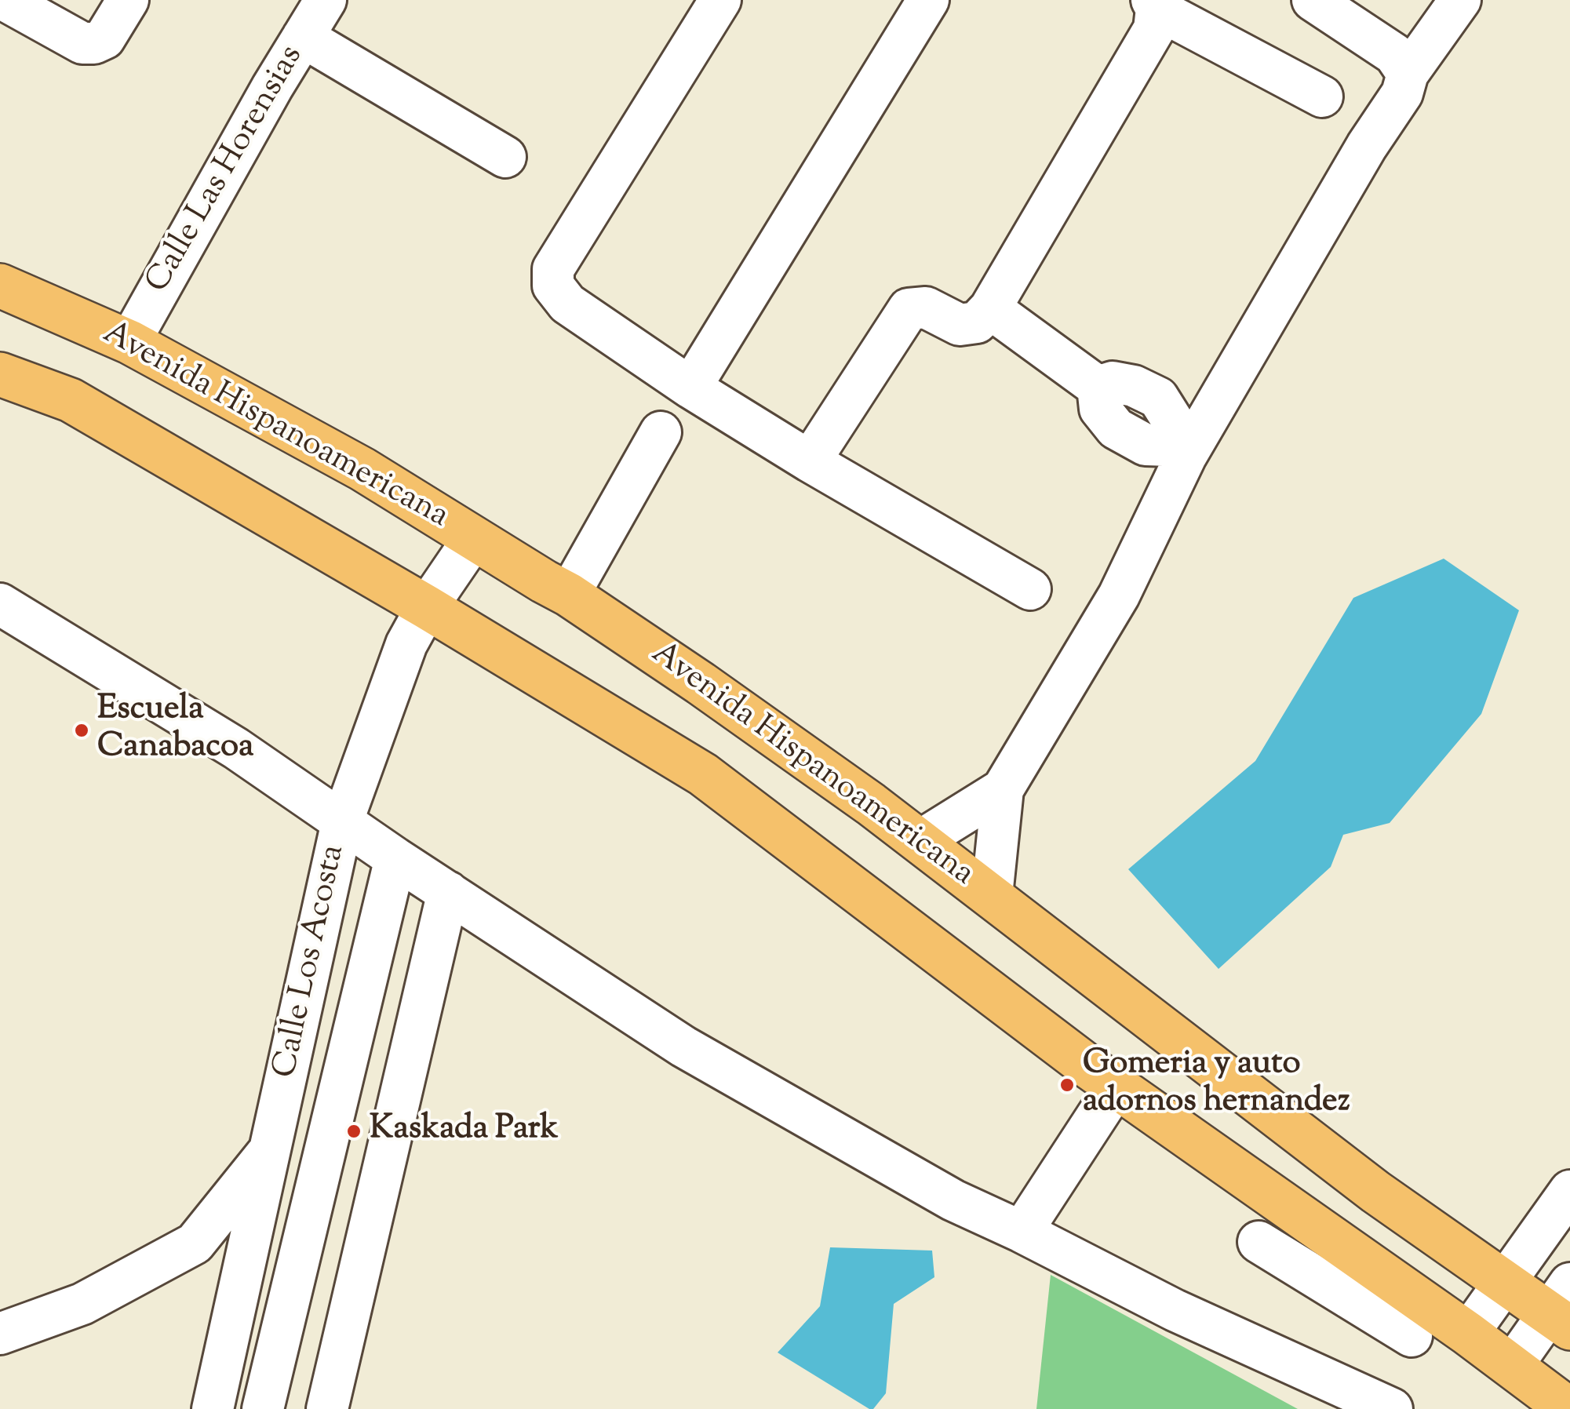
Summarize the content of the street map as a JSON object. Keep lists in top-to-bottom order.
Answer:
{
  "streets": {
    "main road": ["Avenida Hispanoamericana"],
    "street": ["Calle Las Horensias", "Calle Los Acosta"]
  },
  "crossings": [
    ["Calle Las Horensias", "Avenida Hispanoamericana"],
    ["Avenida Hispanoamericana", "Calle Los Acosta"]
  ],
  "places": ["Escuela Canabacoa", "Gomeria y auto adornos hernandez", "Kaskada Park"]
}
